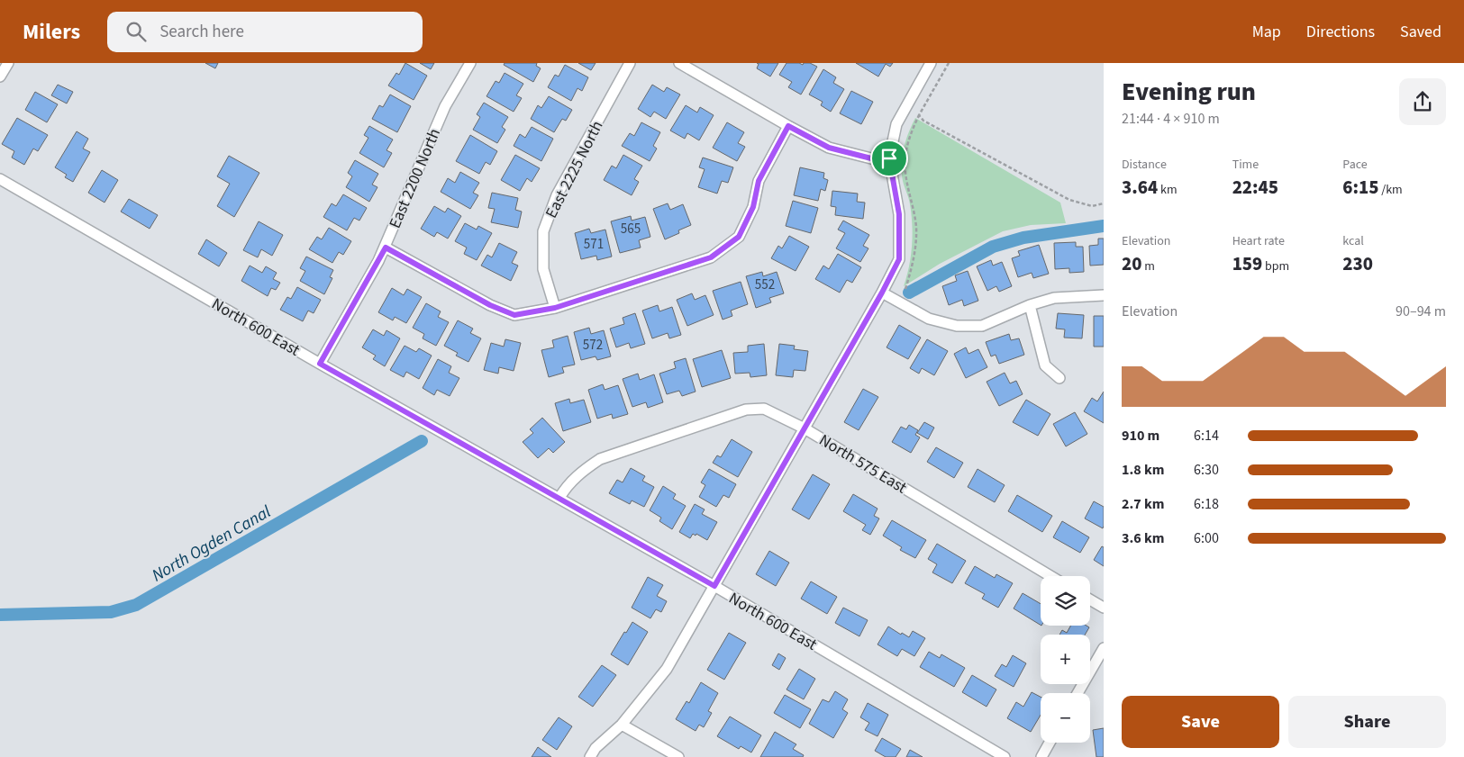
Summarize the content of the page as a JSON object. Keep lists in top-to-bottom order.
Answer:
{
  "streets": {
    "street": [
      "East 2225 North",
      "East 2200 North",
      "North 600 East",
      "North 575 East"
    ]
  },
  "crossings": [
    ["East 2200 North", "North 600 East"],
    ["North 600 East", "North 575 East"]
  ],
  "water": ["North Ogden Canal"],
  "house_numbers": [
    "565",
    "571",
    "552",
    "572"
  ],
  "page": {
    "header": "Milers",
    "search": "Search here",
    "nav": ["Map", "Directions", "Saved"],
    "heading": ["Evening run", "21:44 · 4 × 910 m"],
    "stats": [
      ["Distance", "3.64 km"],
      ["Time", "22:45"],
      ["Pace", "6:15 /km"],
      ["Elevation", "20 m"],
      ["Heart rate", "159 bpm"],
      ["kcal", "230"]
    ],
    "chart": ["Elevation", "90–94 m"],
    "list": [
      {
        "name": "910 m",
        "note": "6:14"
      },
      {
        "name": "1.8 km",
        "note": "6:30"
      },
      {
        "name": "2.7 km",
        "note": "6:18"
      },
      {
        "name": "3.6 km",
        "note": "6:00"
      }
    ],
    "map_buttons": ["+", "−"],
    "buttons": ["Save", "Share"]
  }
}
